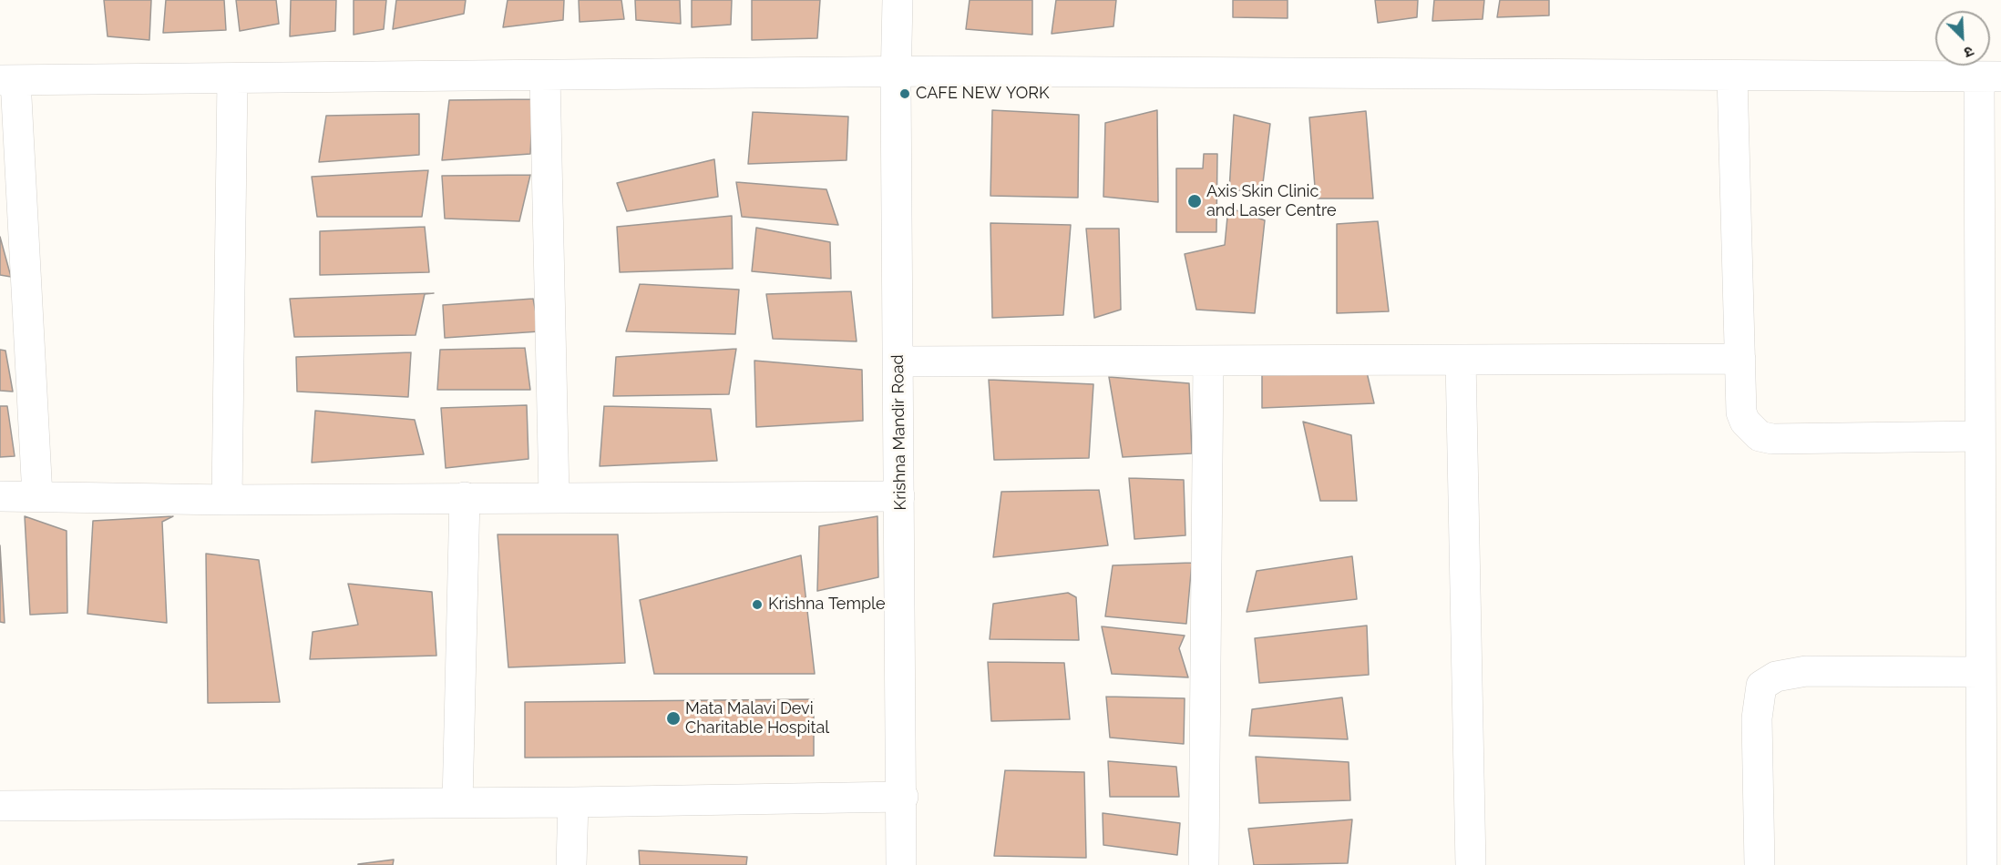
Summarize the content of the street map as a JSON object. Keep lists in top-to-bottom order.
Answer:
{
  "streets": {
    "street": ["Krishna Mandir Road"]
  },
  "places": [
    "CAFE NEW YORK",
    "Axis Skin Clinic and Laser Centre",
    "Krishna Temple",
    "Mata Malavi Devi Charitable Hospital"
  ],
  "north": "bottom right"
}
